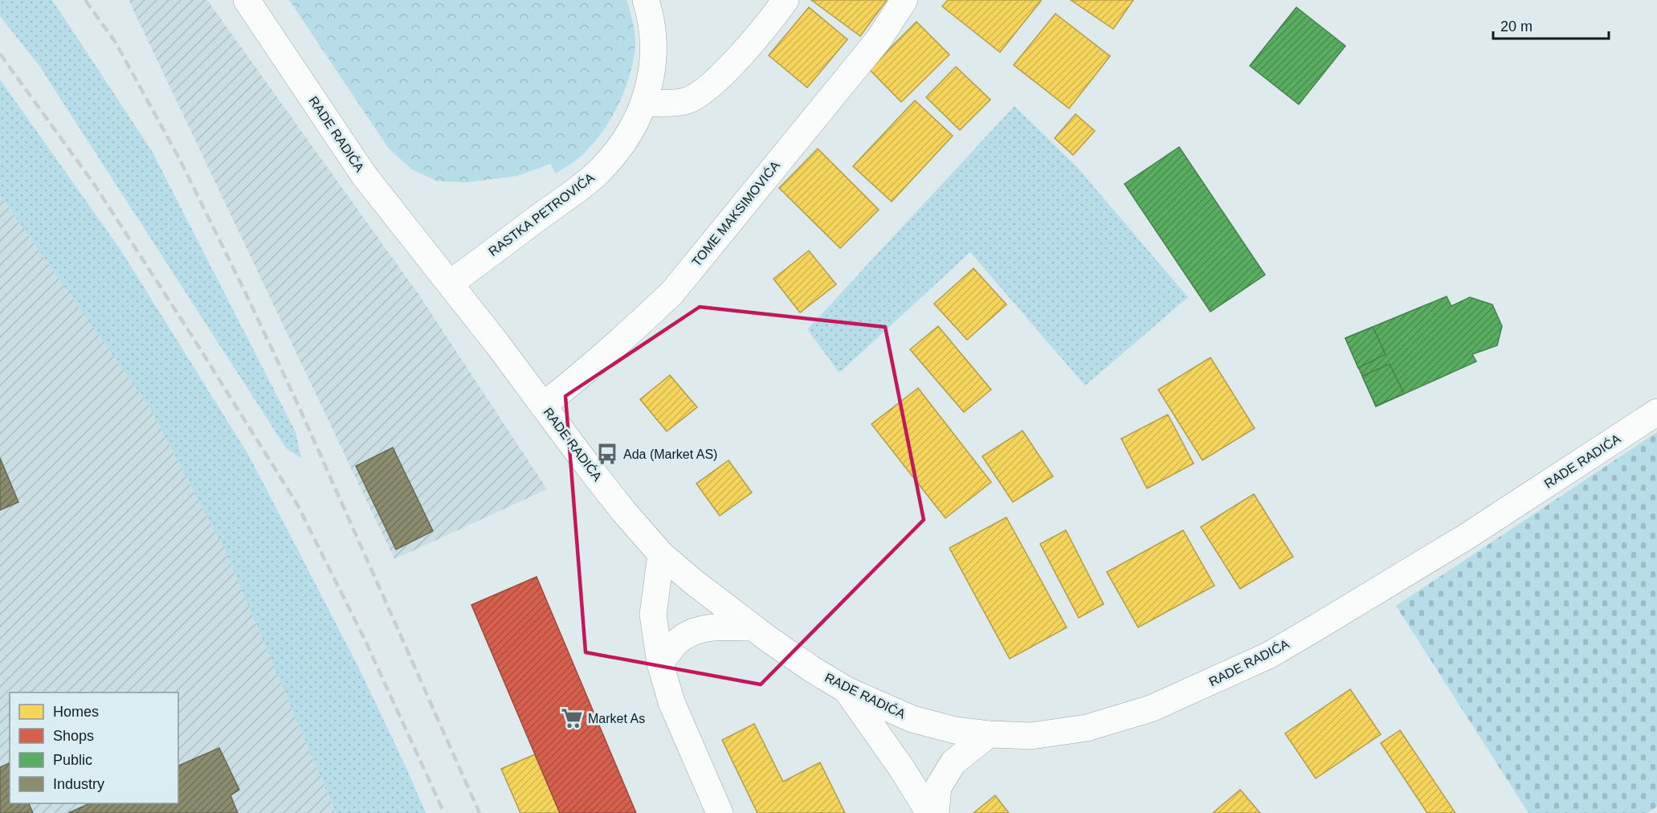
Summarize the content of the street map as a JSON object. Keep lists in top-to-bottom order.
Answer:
{
  "streets": {
    "main road": ["RADE RADIĆA", "TOME MAKSIMOVIĆA", "RASTKA PETROVIĆA"]
  },
  "crossings": [
    ["RADE RADIĆA", "TOME MAKSIMOVIĆA"],
    ["RADE RADIĆA", "RASTKA PETROVIĆA"]
  ],
  "places": {
    "bus stop": ["Ada (Market AS)"],
    "supermarket": ["Market As"]
  },
  "legend": [
    "Homes",
    "Shops",
    "Public",
    "Industry"
  ],
  "scale_bar": "20 m"
}
